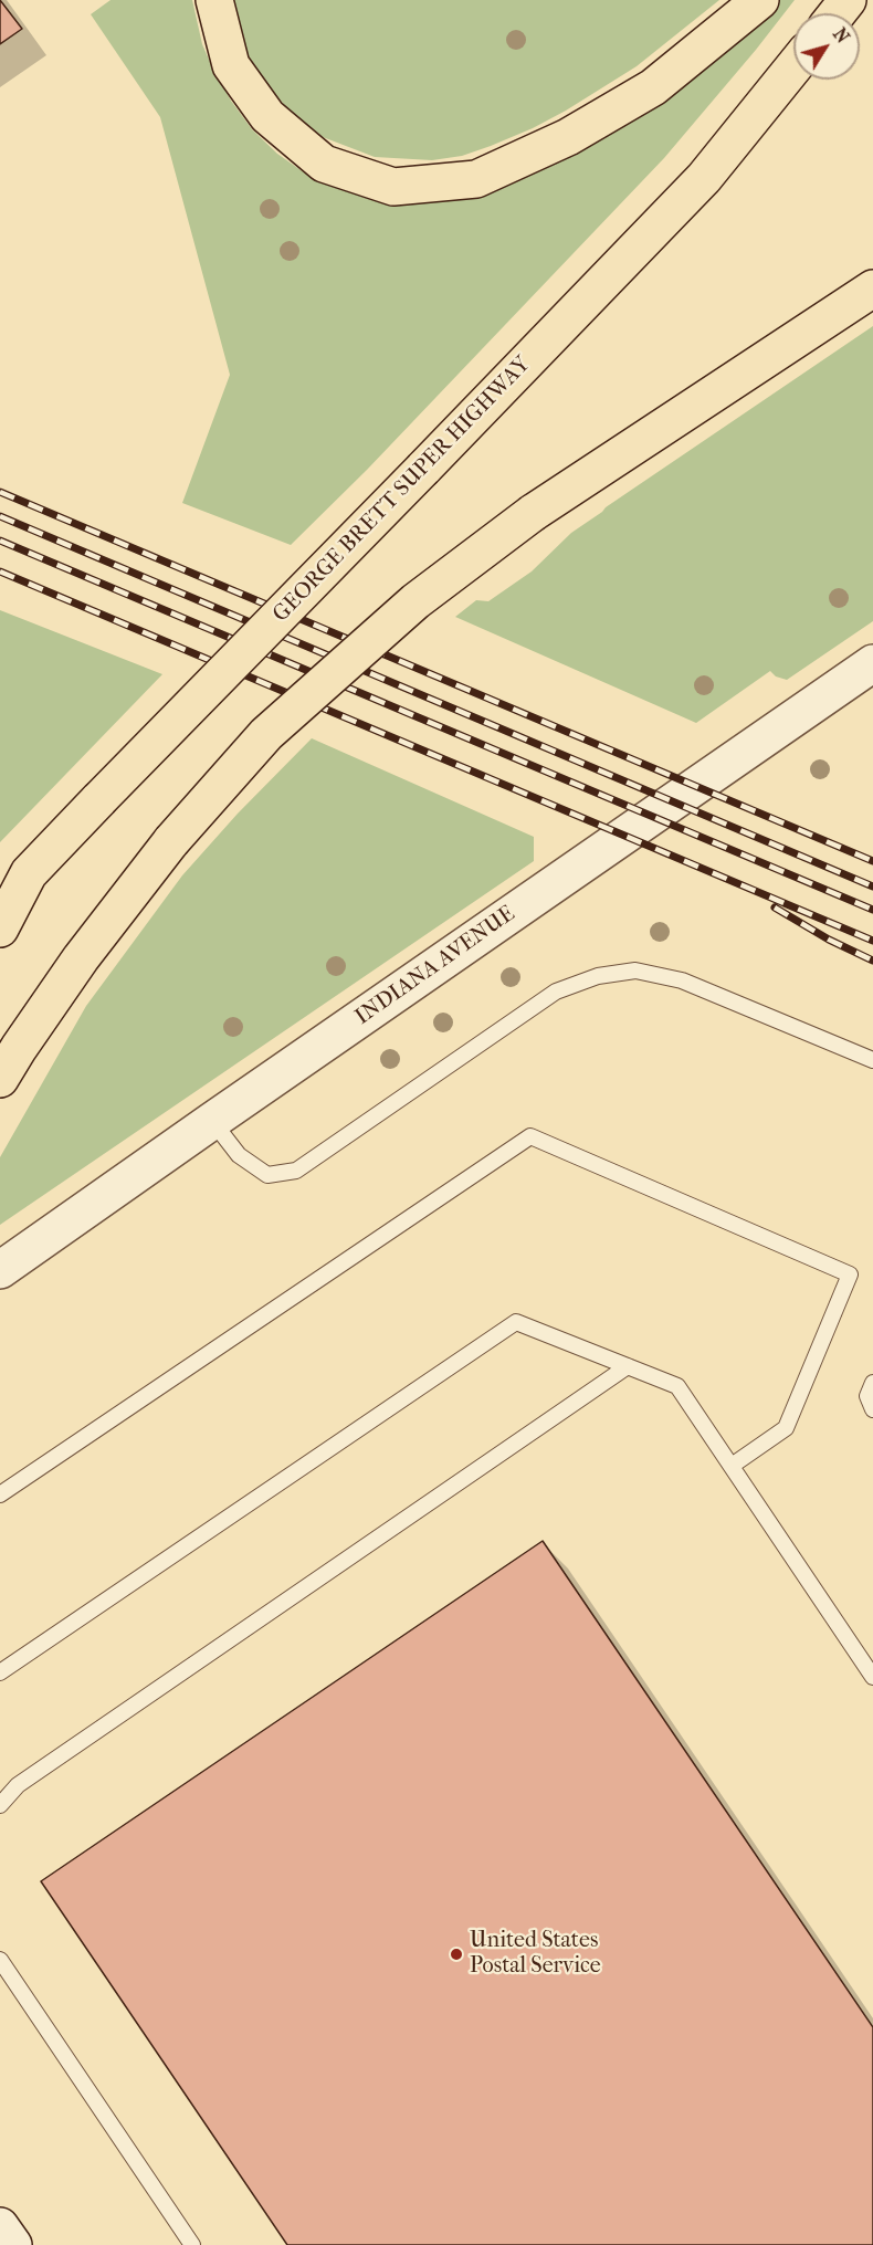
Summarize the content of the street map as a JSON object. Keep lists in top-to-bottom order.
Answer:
{
  "streets": {
    "highway": ["GEORGE BRETT SUPER HIGHWAY"],
    "street": ["INDIANA AVENUE"]
  },
  "places": ["United States Postal Service"],
  "north": "top right"
}
